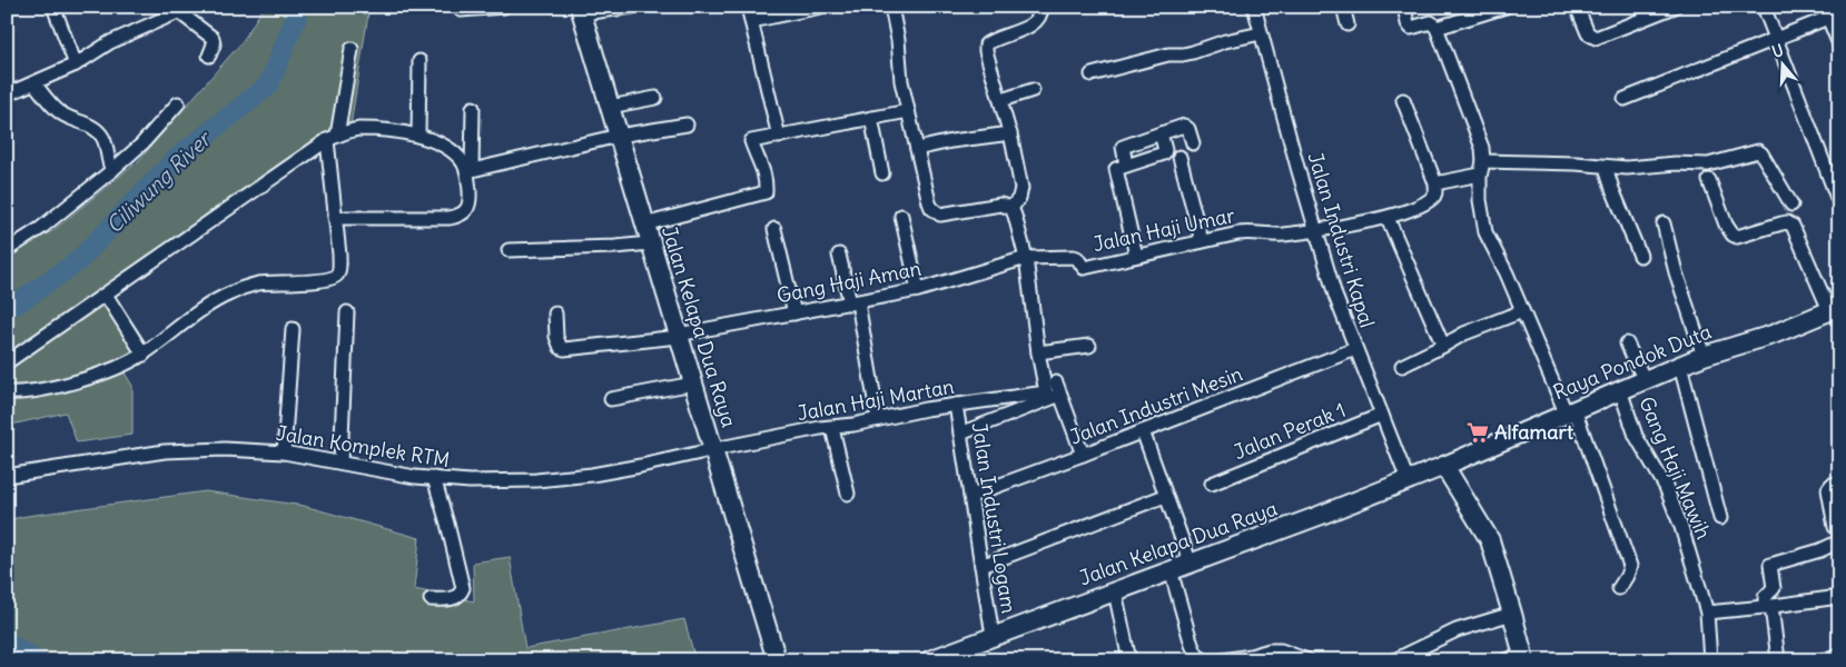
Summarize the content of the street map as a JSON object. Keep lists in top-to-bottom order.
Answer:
{
  "streets": {
    "main road": ["Jalan Kelapa Dua Raya", "Raya Pondok Duta"],
    "street": [
      "Jalan Haji Umar",
      "Jalan Industri Kapal",
      "Gang Haji Aman",
      "Jalan Haji Martan",
      "Jalan Industri Mesin",
      "Jalan Perak 1",
      "Jalan Komplek RTM",
      "Gang Haji Mawih",
      "Jalan Industri Logam"
    ]
  },
  "crossings": [
    ["Jalan Haji Umar", "Jalan Industri Kapal"],
    ["Jalan Haji Umar", "Gang Haji Aman"],
    ["Jalan Industri Kapal", "Jalan Kelapa Dua Raya"],
    ["Jalan Industri Kapal", "Jalan Industri Mesin"],
    ["Jalan Industri Kapal", "Jalan Perak 1"],
    ["Gang Haji Aman", "Jalan Kelapa Dua Raya"],
    ["Jalan Kelapa Dua Raya", "Raya Pondok Duta"],
    ["Jalan Kelapa Dua Raya", "Jalan Haji Martan"],
    ["Jalan Kelapa Dua Raya", "Jalan Komplek RTM"],
    ["Jalan Kelapa Dua Raya", "Jalan Industri Logam"],
    ["Raya Pondok Duta", "Gang Haji Mawih"],
    ["Jalan Haji Martan", "Jalan Komplek RTM"],
    ["Jalan Haji Martan", "Jalan Industri Logam"],
    ["Jalan Industri Mesin", "Jalan Industri Logam"]
  ],
  "water": ["Ciliwung River"],
  "places": {
    "supermarket": ["Alfamart"]
  },
  "north": "top"
}
